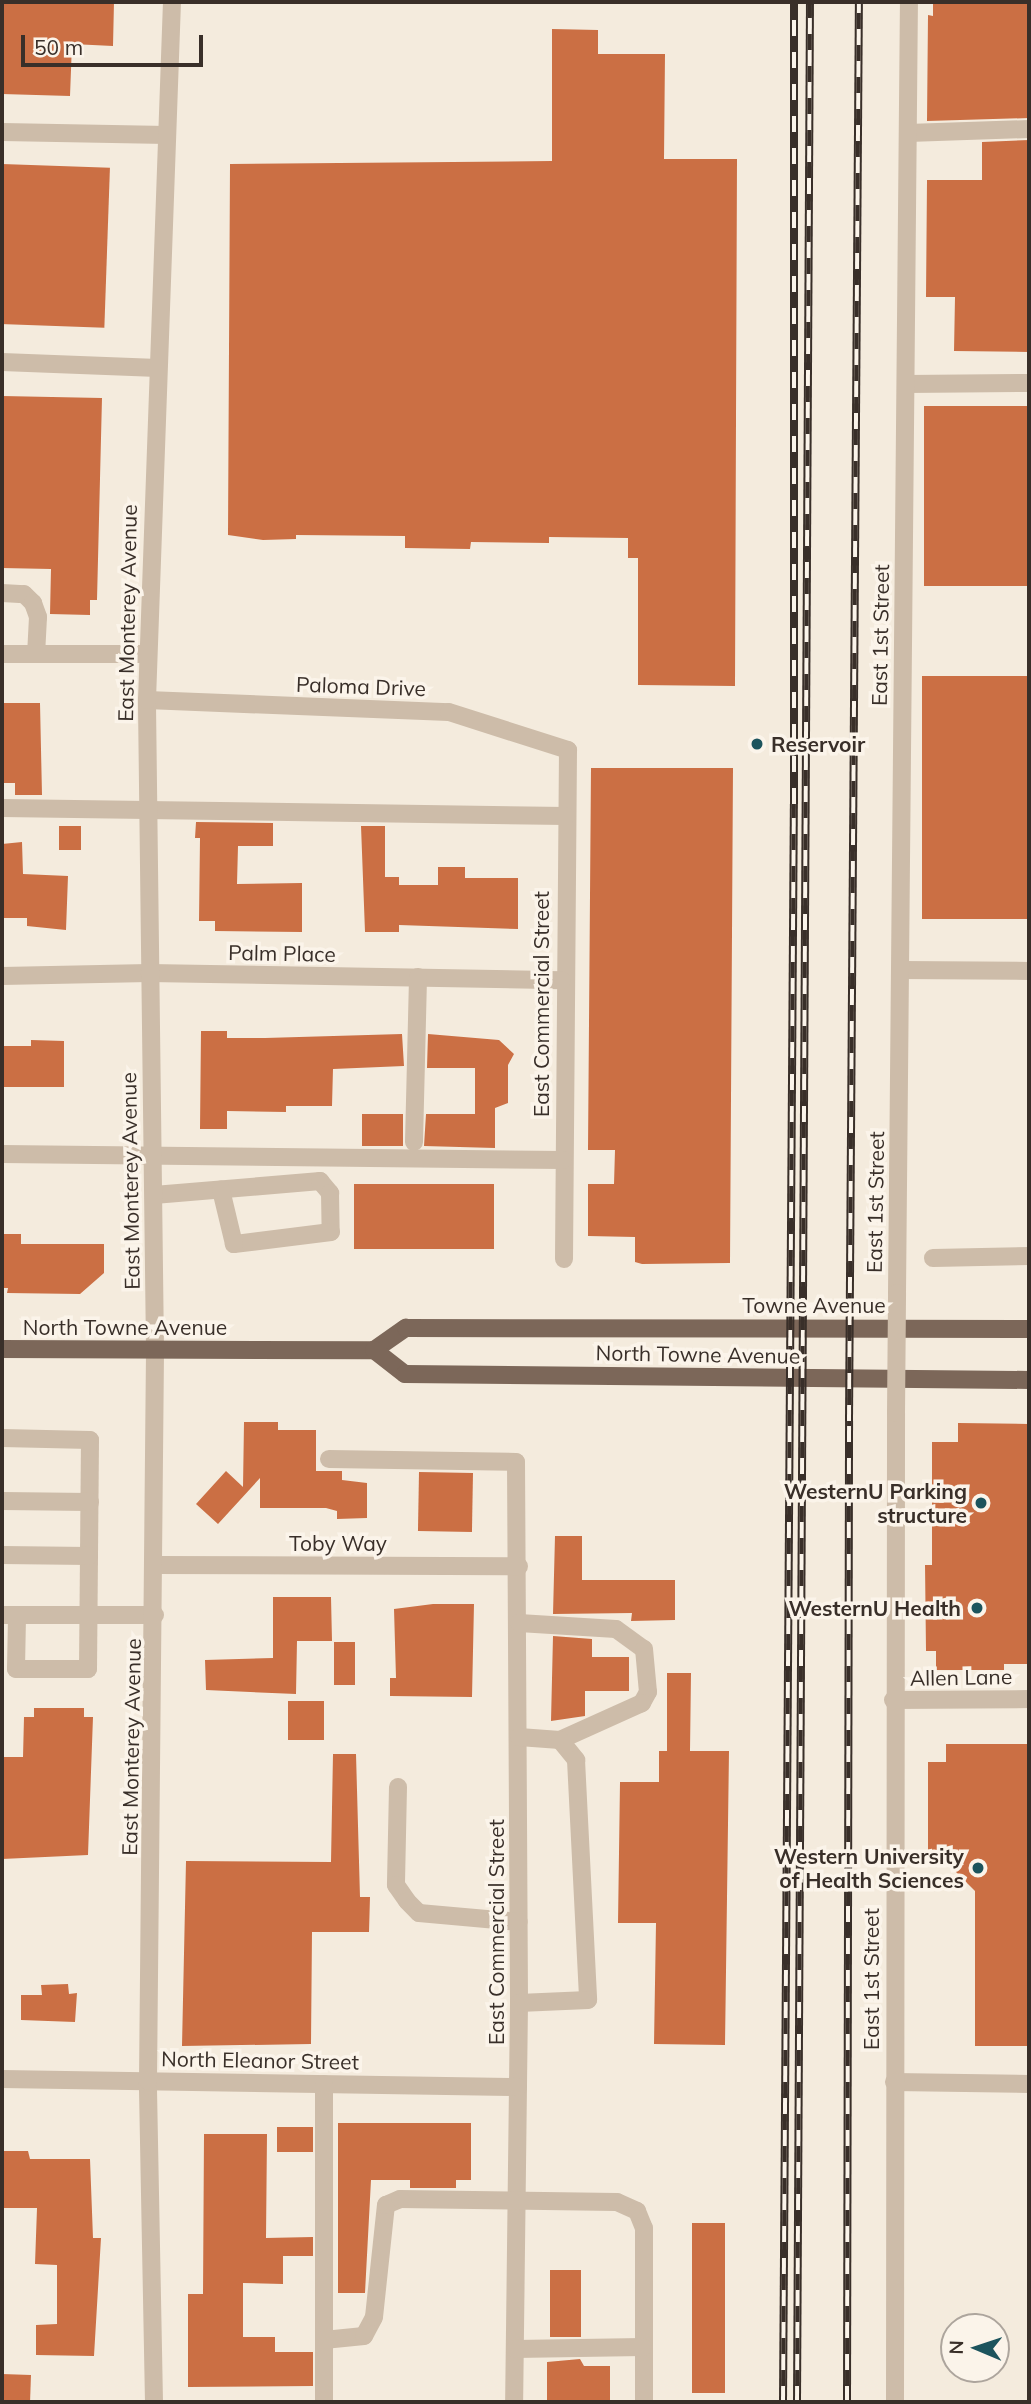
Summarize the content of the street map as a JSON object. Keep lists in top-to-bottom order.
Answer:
{
  "streets": {
    "main road": ["Towne Avenue", "North Towne Avenue"],
    "street": [
      "East Monterey Avenue",
      "East 1st Street",
      "Paloma Drive",
      "Palm Place",
      "East Commercial Street",
      "Toby Way",
      "Allen Lane",
      "North Eleanor Street"
    ]
  },
  "crossings": [
    ["East Monterey Avenue", "Paloma Drive"],
    ["East Monterey Avenue", "Palm Place"],
    ["East Monterey Avenue", "North Towne Avenue"],
    ["East Monterey Avenue", "Toby Way"],
    ["East Monterey Avenue", "North Eleanor Street"],
    ["East 1st Street", "Allen Lane"],
    ["Paloma Drive", "East Commercial Street"],
    ["Palm Place", "East Commercial Street"],
    ["East Commercial Street", "Toby Way"],
    ["East Commercial Street", "North Eleanor Street"],
    ["Towne Avenue", "North Towne Avenue"]
  ],
  "places": [
    "Reservoir",
    "WesternU Parking structure",
    "WesternU Health",
    "Western University of Health Sciences"
  ],
  "scale_bar": "50 m",
  "north": "left"
}
